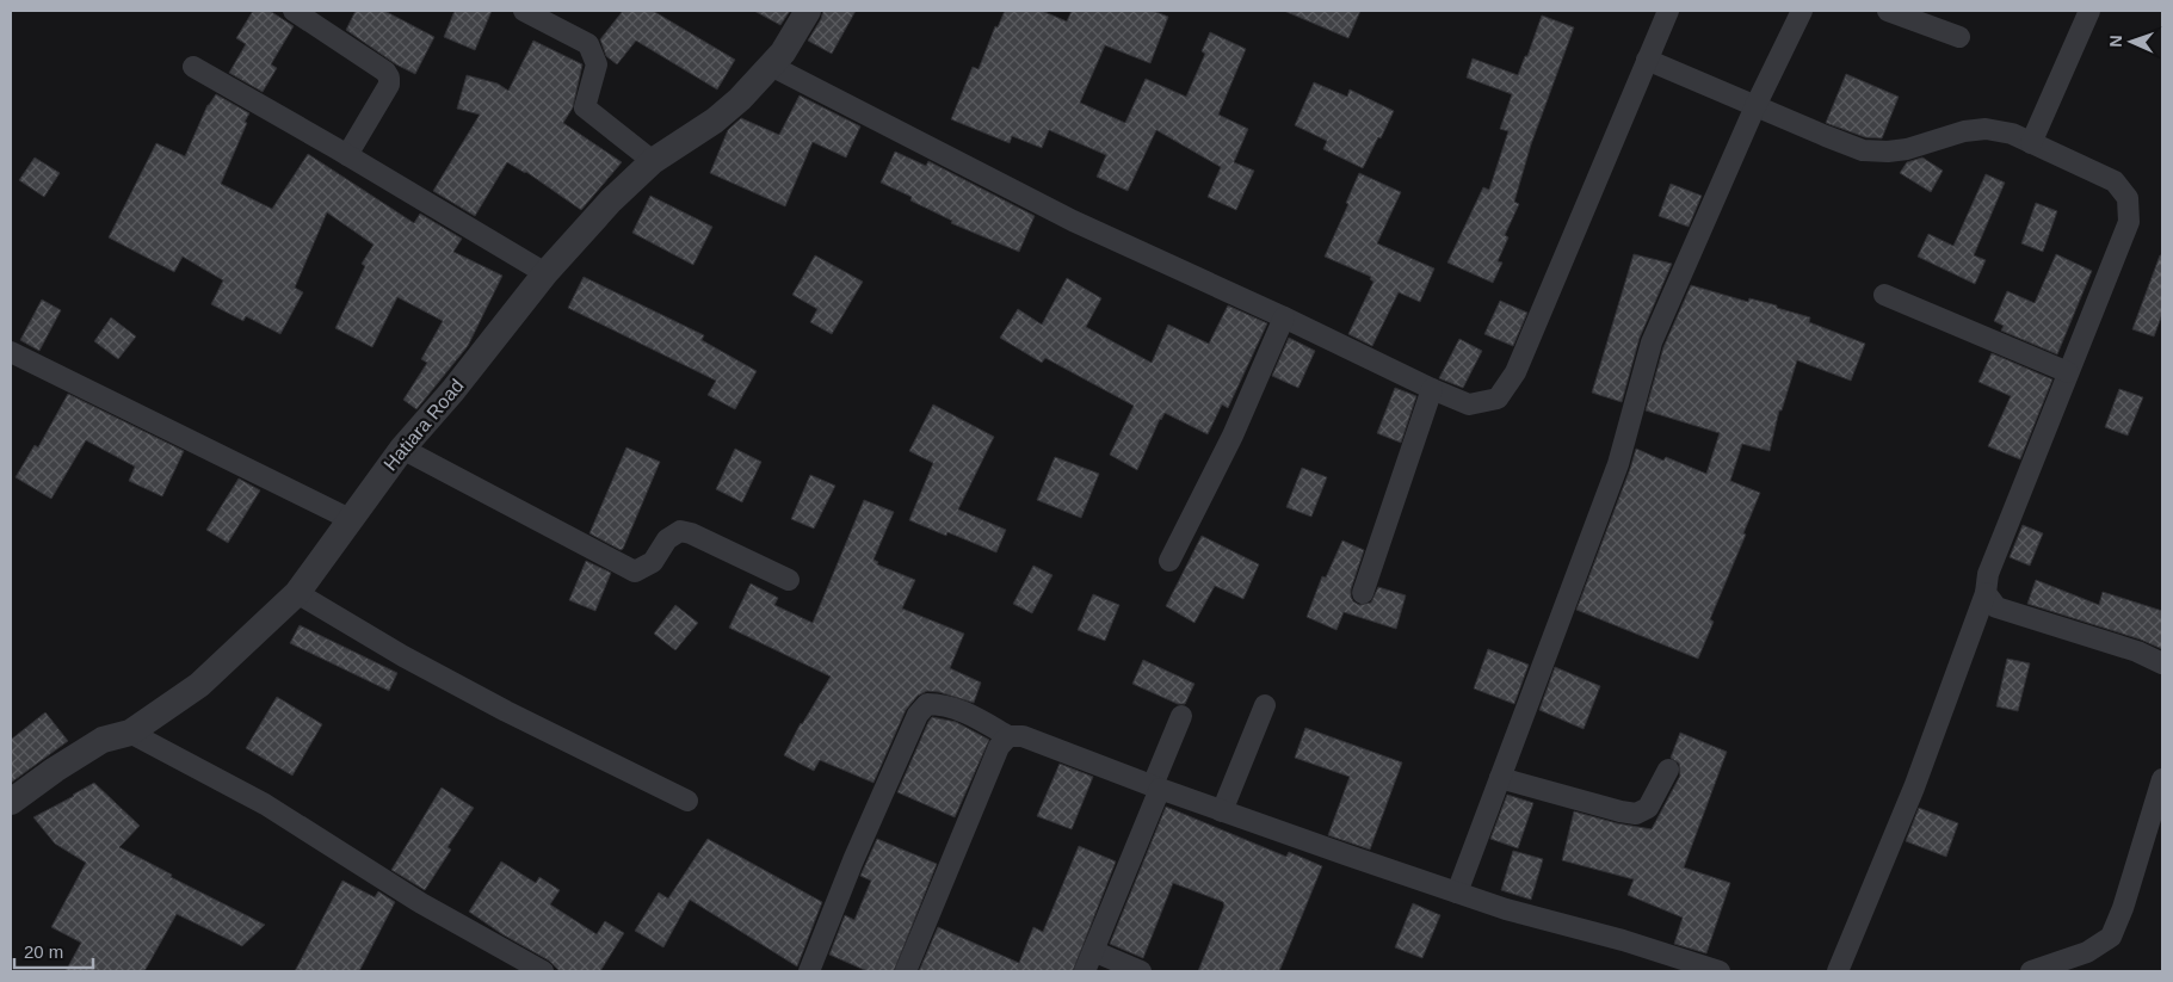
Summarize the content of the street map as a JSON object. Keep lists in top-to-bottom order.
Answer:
{
  "streets": {
    "street": ["Hatiara Road"]
  },
  "scale_bar": "20 m",
  "north": "left"
}
